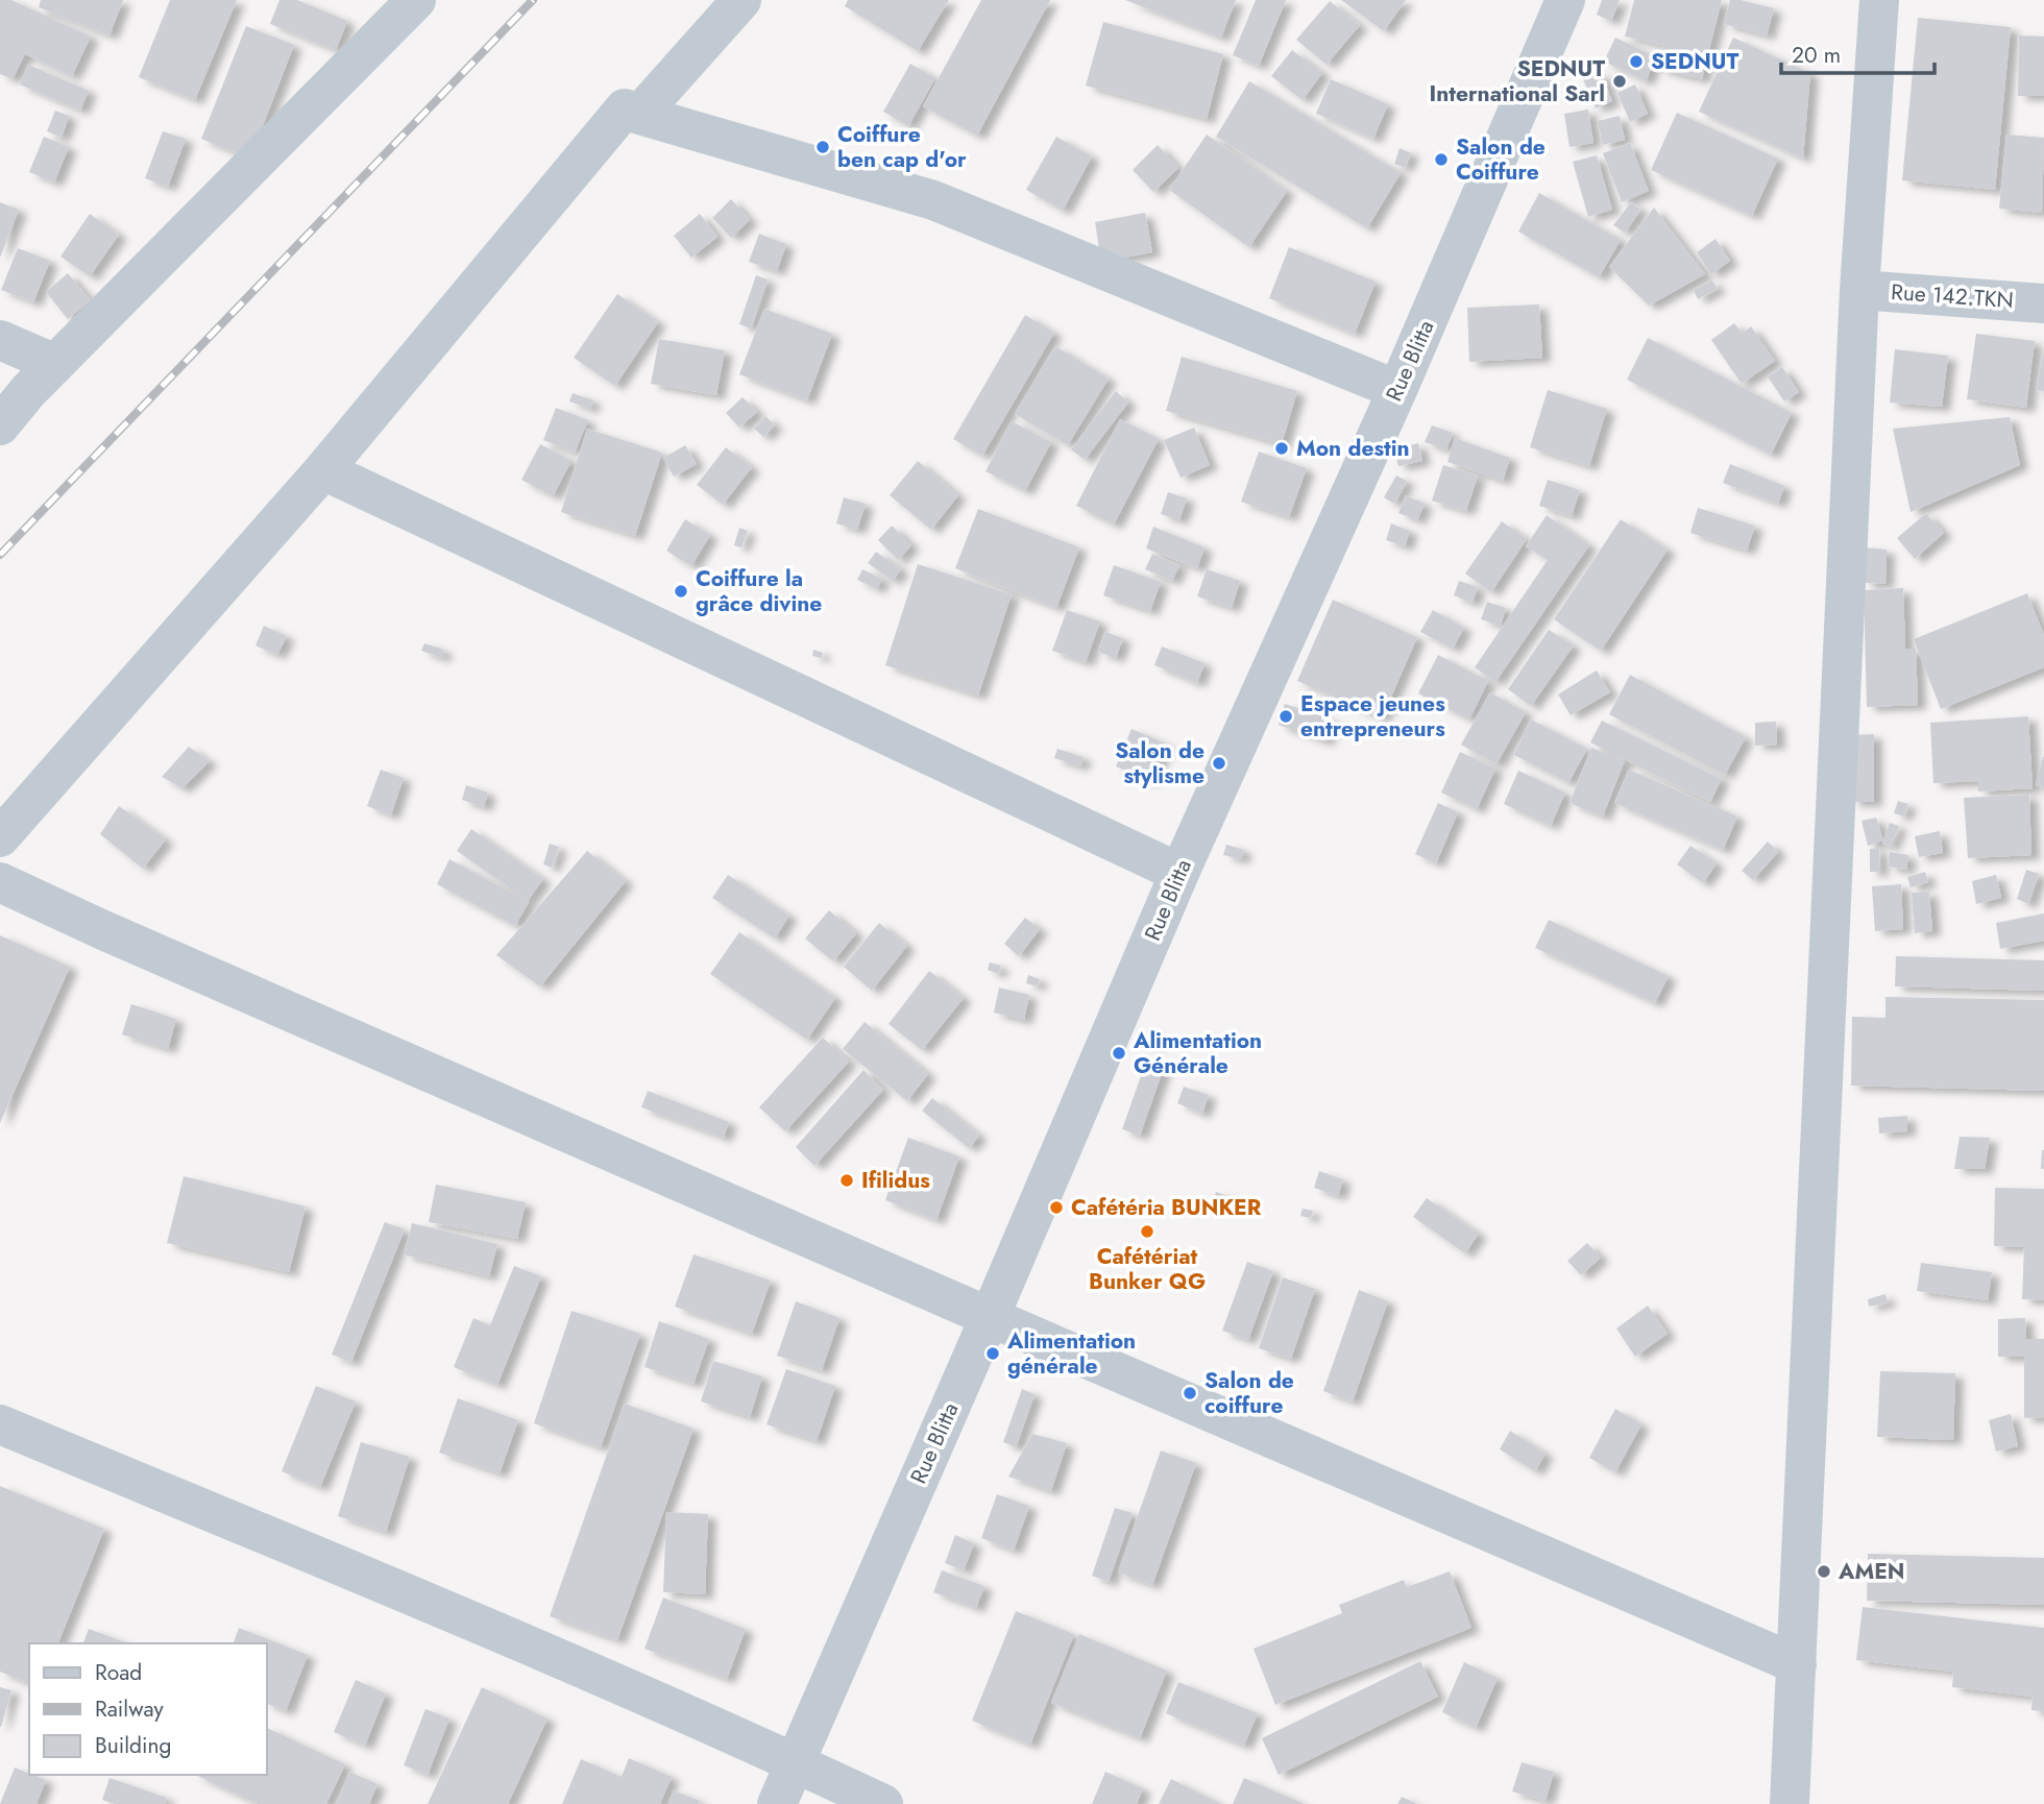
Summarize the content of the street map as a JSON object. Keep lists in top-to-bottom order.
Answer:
{
  "streets": {
    "street": ["Rue 142.TKN", "Rue Blitta"]
  },
  "places": [
    "SEDNUT",
    "SEDNUT International Sarl",
    "Coiffure ben cap d'or",
    "Salon de Coiffure",
    "Mon destin",
    "Coiffure la grâce divine",
    "Espace jeunes entrepreneurs",
    "Salon de stylisme",
    "Alimentation Générale",
    "Ifilidus",
    "Cafétéria BUNKER",
    "Cafétériat Bunker QG",
    "Alimentation générale",
    "Salon de coiffure",
    "AMEN"
  ],
  "legend": ["Road", "Railway", "Building"],
  "scale_bar": "20 m"
}
